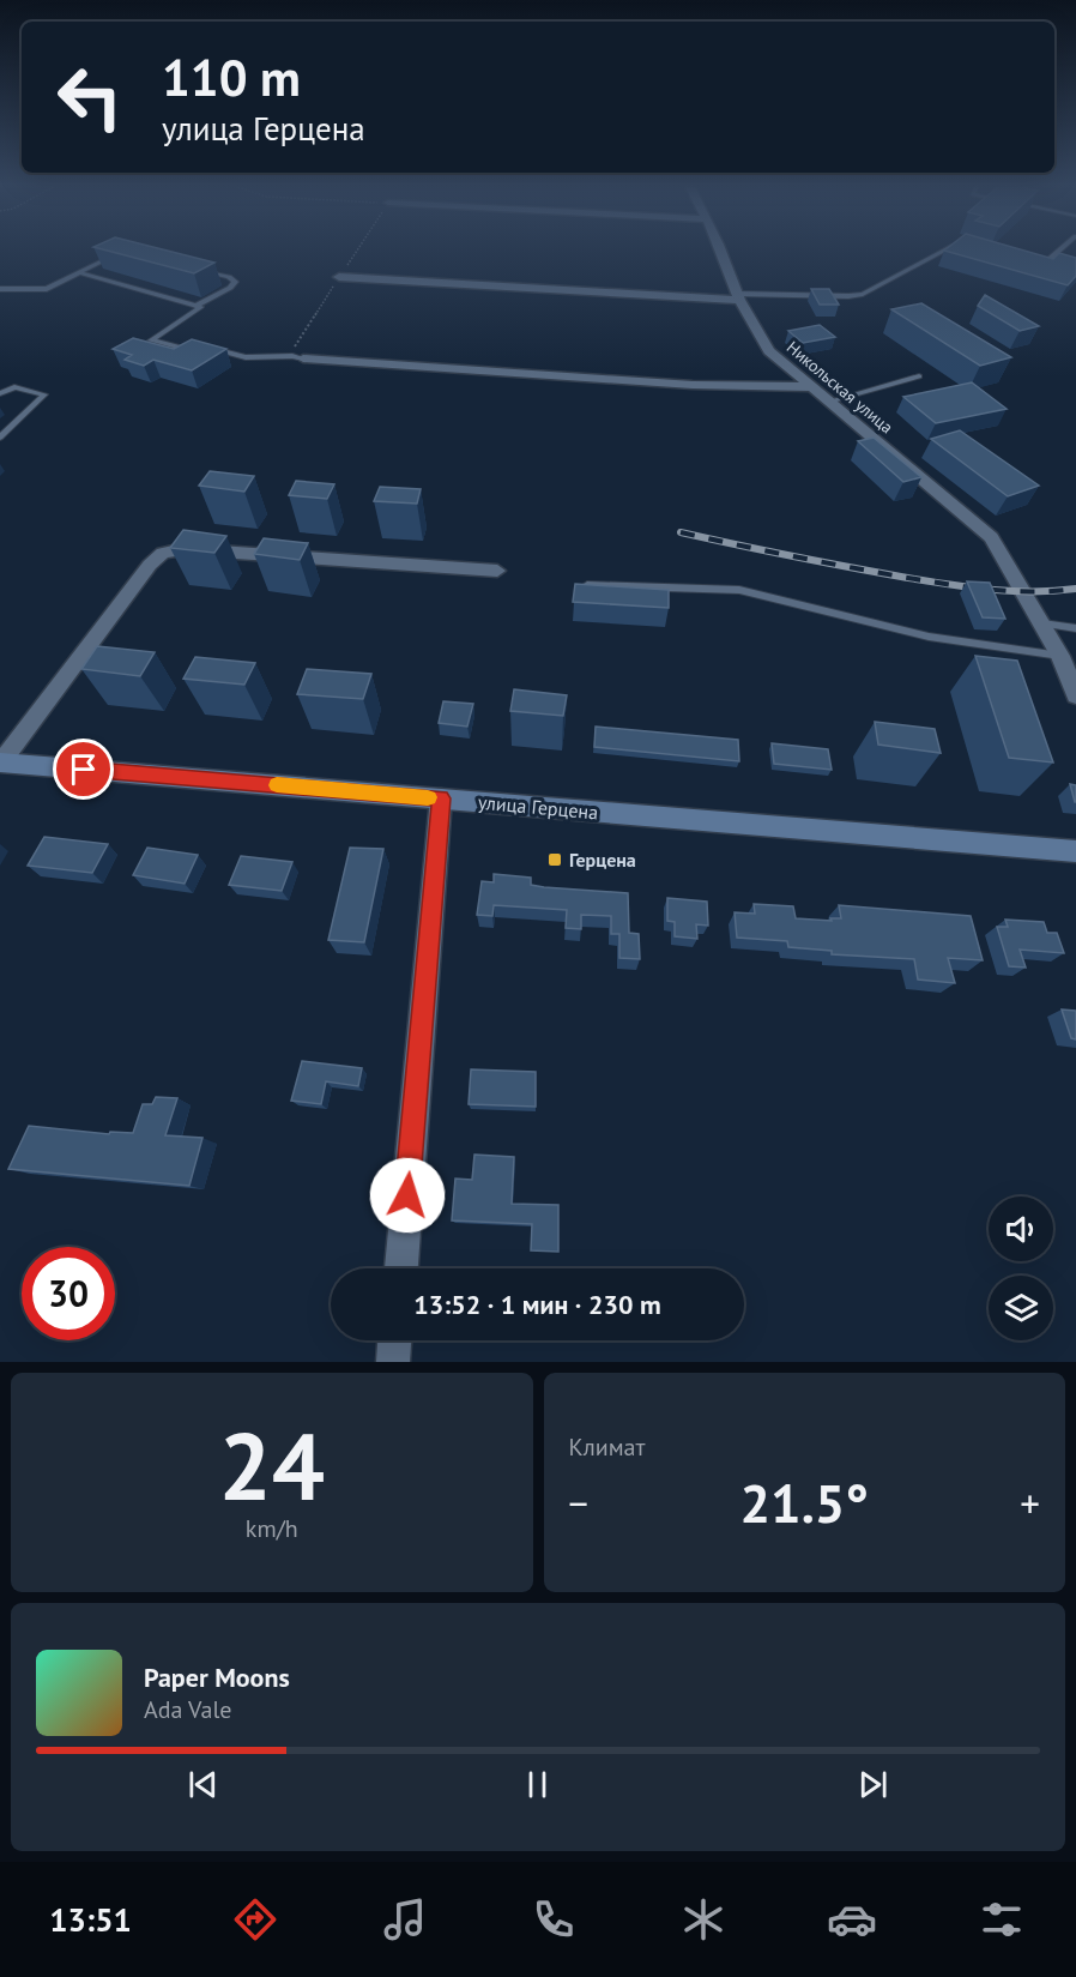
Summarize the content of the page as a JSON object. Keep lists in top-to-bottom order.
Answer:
{
  "streets": {
    "main road": ["улица Герцена"],
    "street": ["Никольская улица"]
  },
  "places": {
    "transit": ["Герцена"]
  },
  "page": {
    "turn": ["110 m", "улица Герцена"],
    "limit": "30",
    "trip": "13:52 · 1 мин · 230 m",
    "tile": [
      ["24", "km/h"],
      "Климат"
    ],
    "heat": ["−", "21.5°", "+"],
    "song": ["Paper Moons", "Ada Vale"],
    "tabs": "13:51"
  }
}
